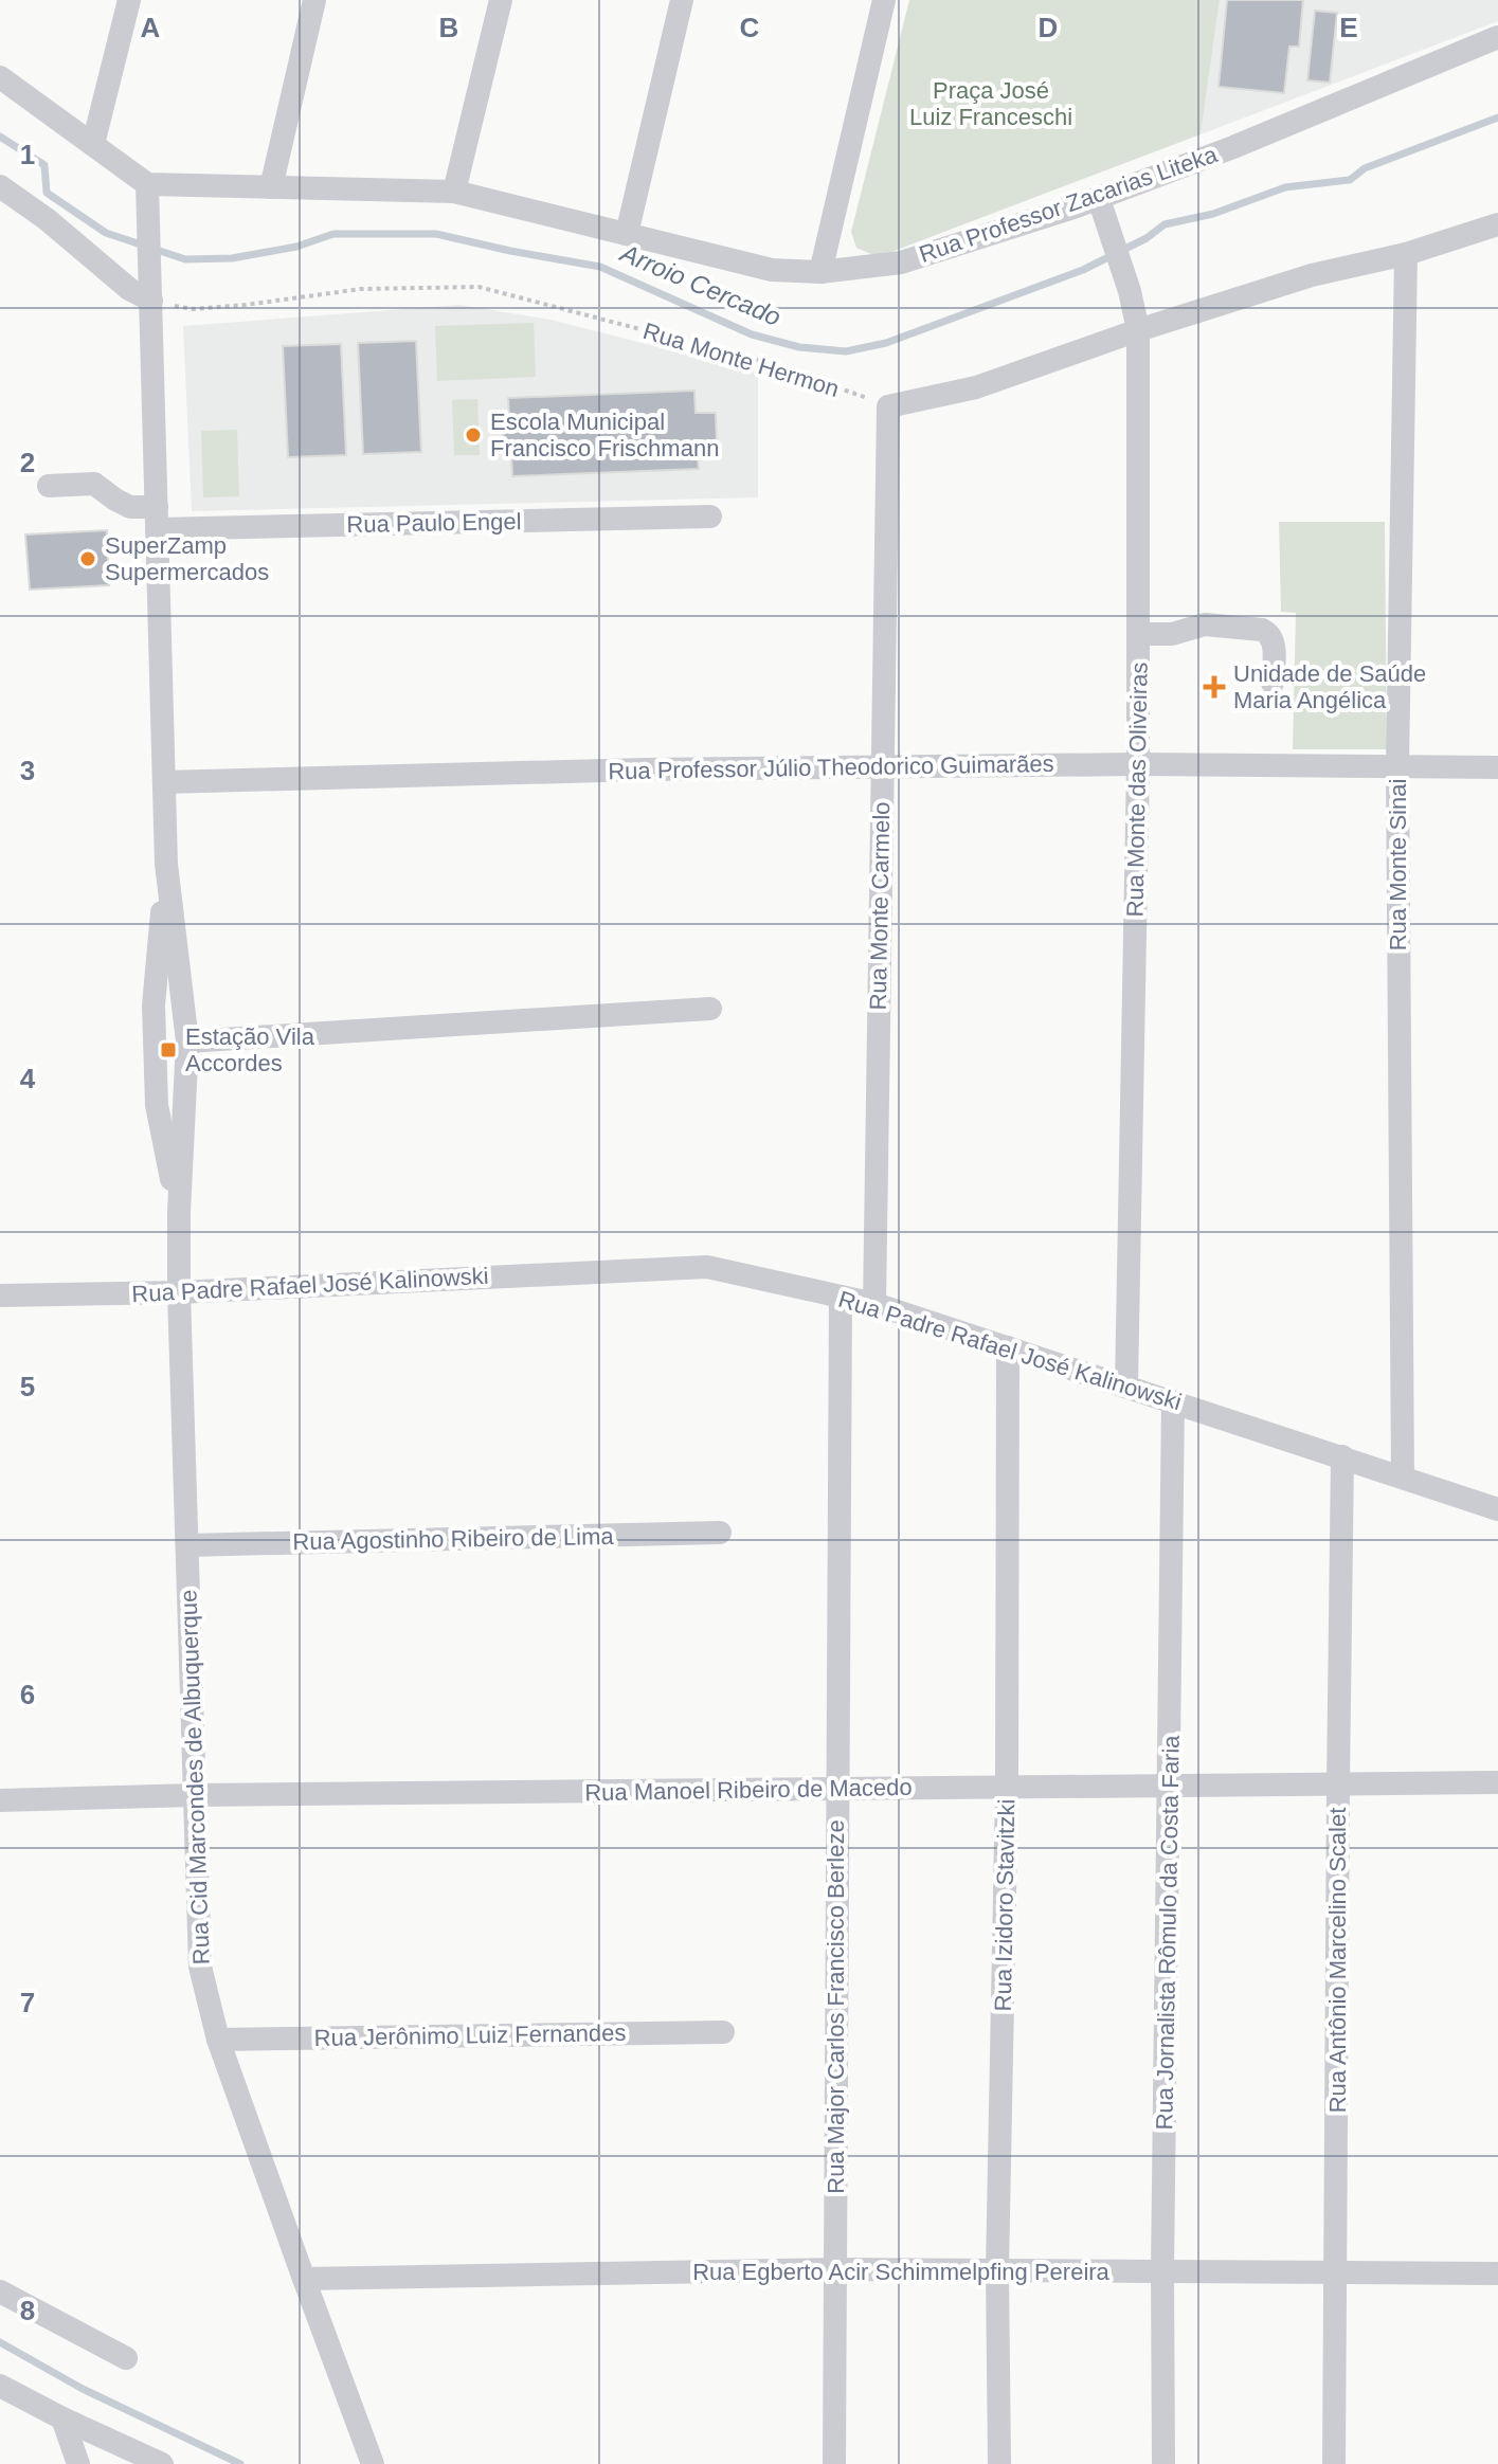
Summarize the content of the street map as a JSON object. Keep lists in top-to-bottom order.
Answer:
{
  "streets": {
    "street": [
      "Rua Professor Zacarias Liteka",
      "Rua Paulo Engel",
      "Rua Professor Júlio Theodorico Guimarães",
      "Rua Monte das Oliveiras",
      "Rua Monte Sinai",
      "Rua Monte Carmelo",
      "Rua Padre Rafael José Kalinowski",
      "Rua Agostinho Ribeiro de Lima",
      "Rua Cid Marcondes de Albuquerque",
      "Rua Manoel Ribeiro de Macedo",
      "Rua Izidoro Stavitzki",
      "Rua Jornalista Rômulo da Costa Faria",
      "Rua Antônio Marcelino Scalet",
      "Rua Major Carlos Francisco Berleze",
      "Rua Jerônimo Luiz Fernandes",
      "Rua Egberto Acir Schimmelpfing Pereira"
    ],
    "path": ["Rua Monte Hermon"]
  },
  "crossings": [
    ["Rua Professor Zacarias Liteka", "Rua Monte das Oliveiras"],
    ["Rua Professor Zacarias Liteka", "Rua Cid Marcondes de Albuquerque"],
    ["Rua Monte Hermon", "Rua Monte Carmelo"],
    ["Rua Monte Hermon", "Rua Cid Marcondes de Albuquerque"],
    ["Rua Paulo Engel", "Rua Cid Marcondes de Albuquerque"],
    ["Rua Professor Júlio Theodorico Guimarães", "Rua Monte das Oliveiras"],
    ["Rua Professor Júlio Theodorico Guimarães", "Rua Monte Sinai"],
    ["Rua Professor Júlio Theodorico Guimarães", "Rua Monte Carmelo"],
    ["Rua Professor Júlio Theodorico Guimarães", "Rua Cid Marcondes de Albuquerque"],
    ["Rua Monte das Oliveiras", "Rua Padre Rafael José Kalinowski"],
    ["Rua Monte Sinai", "Rua Padre Rafael José Kalinowski"],
    ["Rua Monte Carmelo", "Rua Padre Rafael José Kalinowski"],
    ["Rua Padre Rafael José Kalinowski", "Rua Cid Marcondes de Albuquerque"],
    ["Rua Padre Rafael José Kalinowski", "Rua Izidoro Stavitzki"],
    ["Rua Padre Rafael José Kalinowski", "Rua Jornalista Rômulo da Costa Faria"],
    ["Rua Padre Rafael José Kalinowski", "Rua Antônio Marcelino Scalet"],
    ["Rua Padre Rafael José Kalinowski", "Rua Major Carlos Francisco Berleze"],
    ["Rua Agostinho Ribeiro de Lima", "Rua Cid Marcondes de Albuquerque"],
    ["Rua Cid Marcondes de Albuquerque", "Rua Manoel Ribeiro de Macedo"],
    ["Rua Cid Marcondes de Albuquerque", "Rua Jerônimo Luiz Fernandes"],
    ["Rua Cid Marcondes de Albuquerque", "Rua Egberto Acir Schimmelpfing Pereira"],
    ["Rua Manoel Ribeiro de Macedo", "Rua Izidoro Stavitzki"],
    ["Rua Manoel Ribeiro de Macedo", "Rua Jornalista Rômulo da Costa Faria"],
    ["Rua Manoel Ribeiro de Macedo", "Rua Antônio Marcelino Scalet"],
    ["Rua Manoel Ribeiro de Macedo", "Rua Major Carlos Francisco Berleze"],
    ["Rua Izidoro Stavitzki", "Rua Egberto Acir Schimmelpfing Pereira"],
    ["Rua Jornalista Rômulo da Costa Faria", "Rua Egberto Acir Schimmelpfing Pereira"],
    ["Rua Antônio Marcelino Scalet", "Rua Egberto Acir Schimmelpfing Pereira"],
    ["Rua Major Carlos Francisco Berleze", "Rua Egberto Acir Schimmelpfing Pereira"]
  ],
  "water": ["Arroio Cercado"],
  "parks": ["Praça José Luiz Franceschi"],
  "places": {
    "other": ["Escola Municipal Francisco Frischmann", "SuperZamp Supermercados"],
    "health": ["Unidade de Saúde Maria Angélica"],
    "transit": ["Estação Vila Accordes"]
  },
  "grid": {
    "columns": [
      "A",
      "B",
      "C",
      "D",
      "E"
    ],
    "rows": [
      "1",
      "2",
      "3",
      "4",
      "5",
      "6",
      "7",
      "8"
    ]
  }
}
